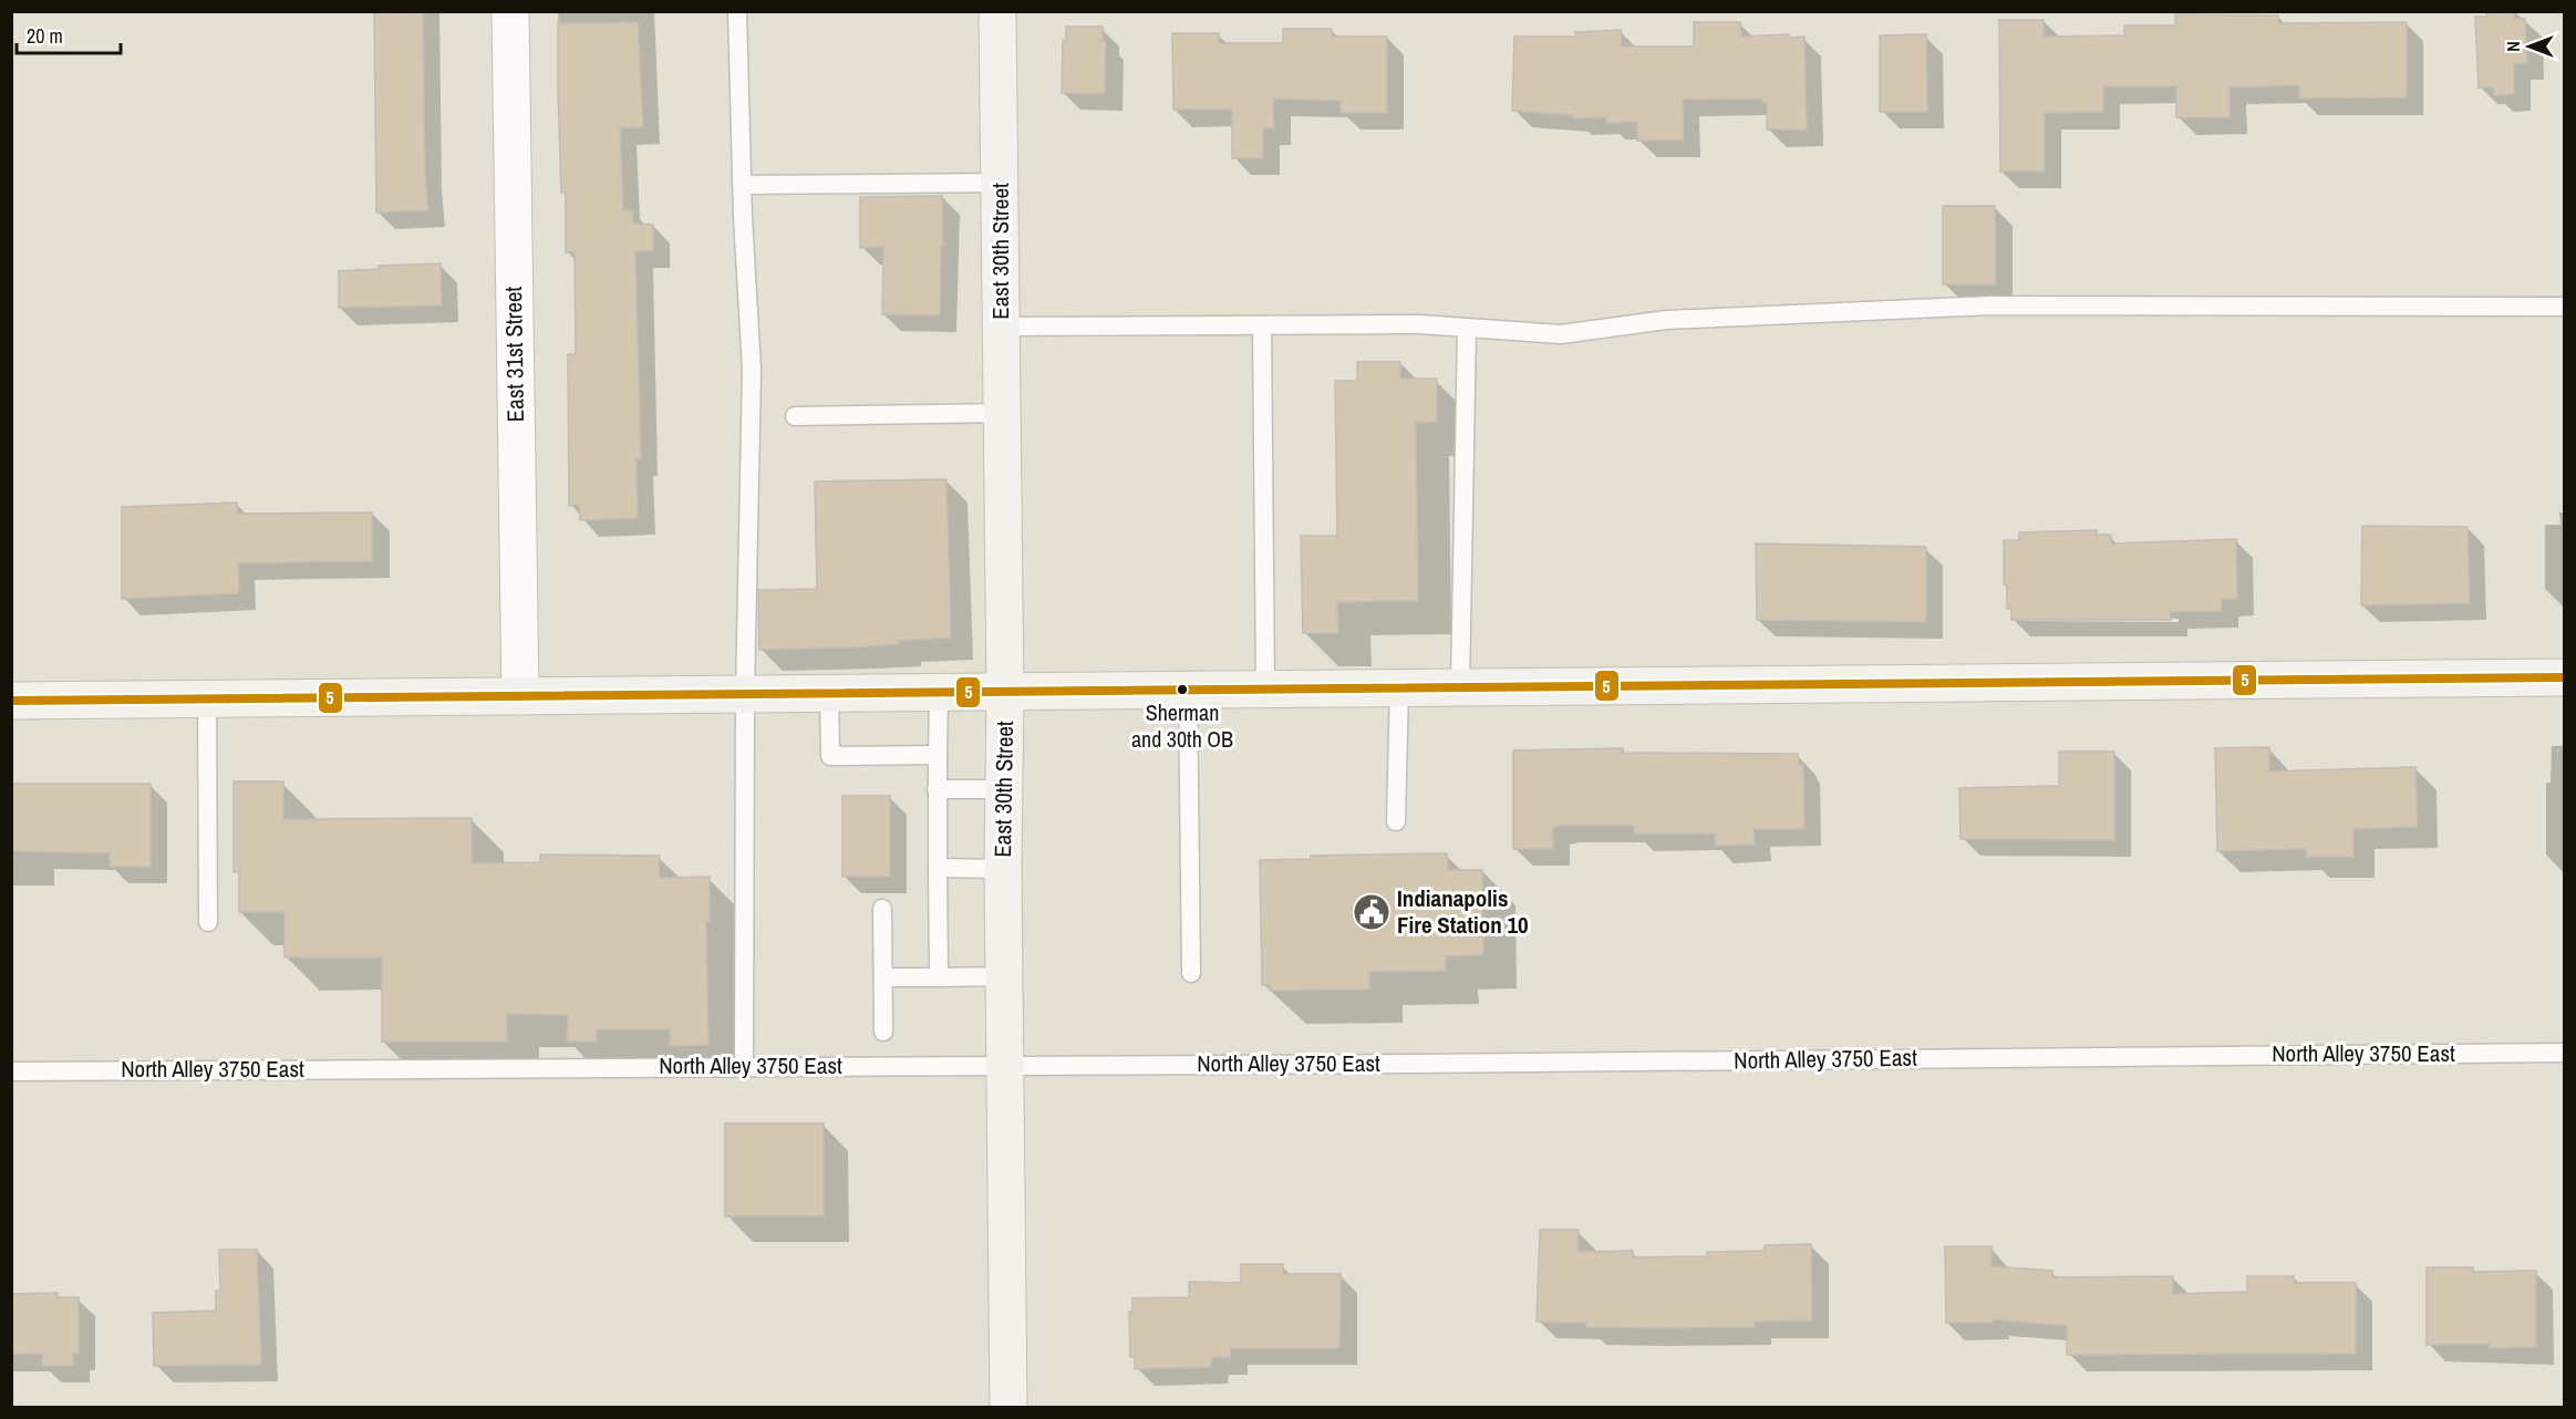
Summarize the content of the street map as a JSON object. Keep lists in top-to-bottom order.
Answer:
{
  "streets": {
    "main road": ["East 30th Street"],
    "street": ["East 31st Street"],
    "lane": ["North Alley 3750 East"]
  },
  "crossings": [
    ["East 30th Street", "North Alley 3750 East"]
  ],
  "places": {
    "other": ["Sherman and 30th OB"],
    "public building": ["Indianapolis Fire Station 10"]
  },
  "lines": ["transit line 5"],
  "scale_bar": "20 m",
  "north": "left"
}
